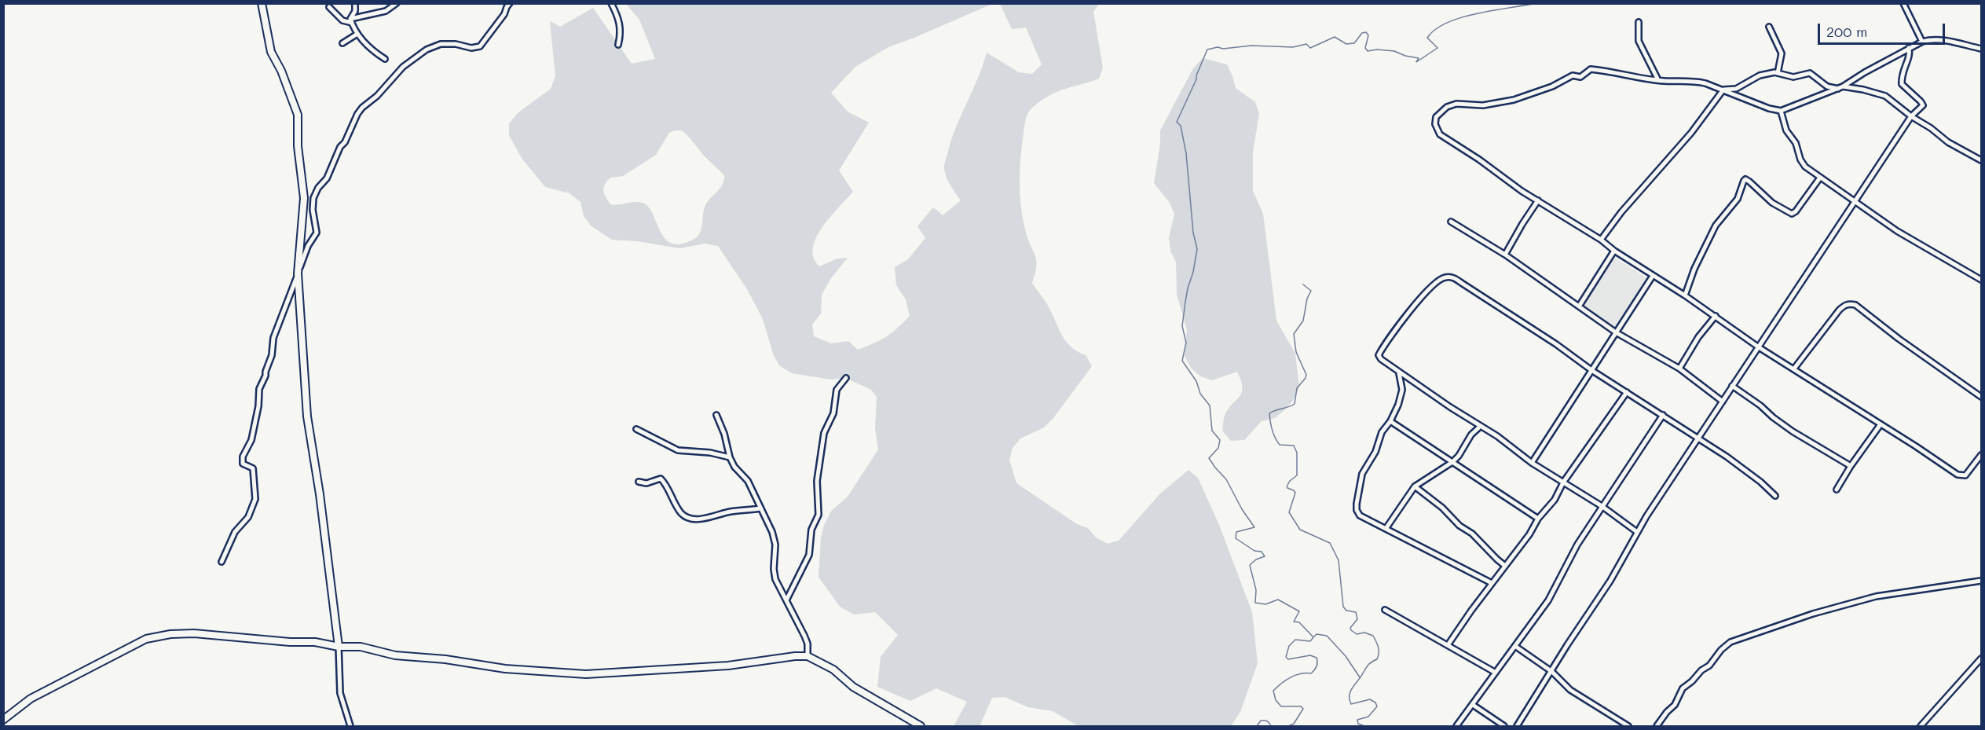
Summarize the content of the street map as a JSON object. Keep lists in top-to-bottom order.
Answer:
{
  "scale_bar": "200 m"
}
